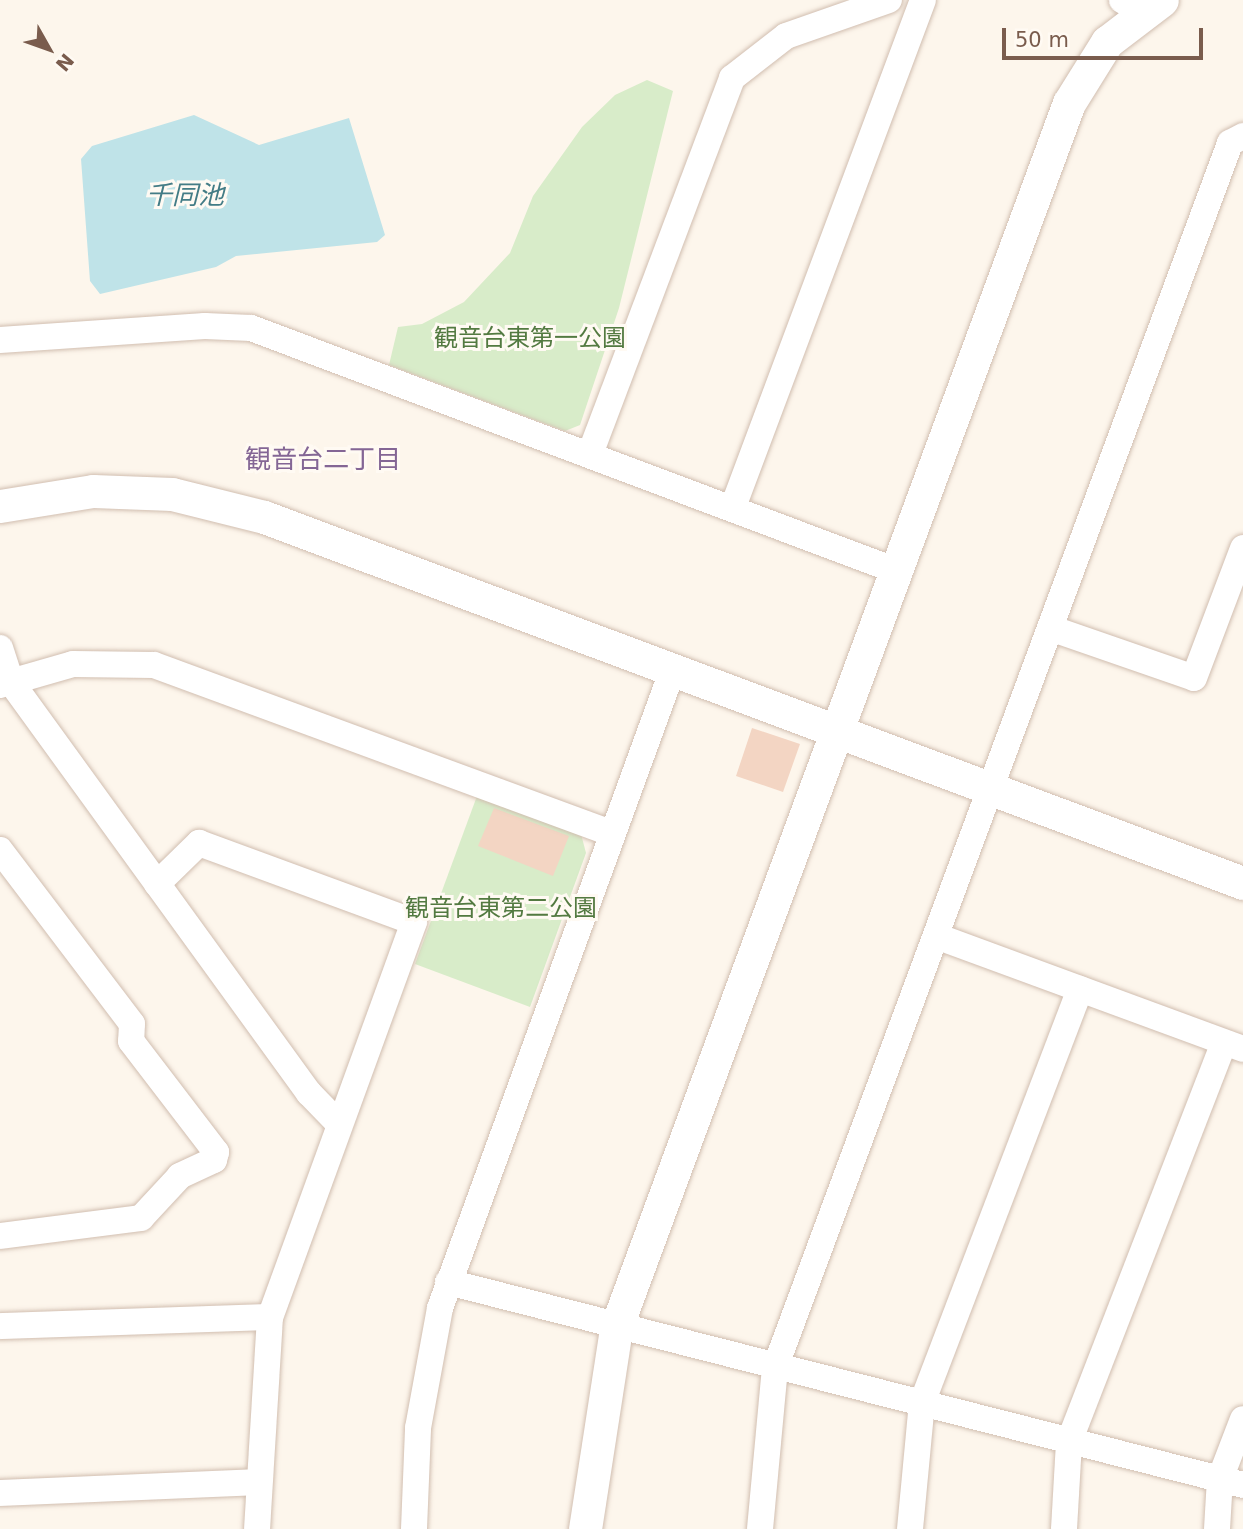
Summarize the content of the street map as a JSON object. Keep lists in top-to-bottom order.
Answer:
{
  "districts": ["観音台二丁目"],
  "water": ["千同池"],
  "parks": ["観音台東第一公園", "観音台東第二公園"],
  "scale_bar": "50 m",
  "north": "bottom right"
}
